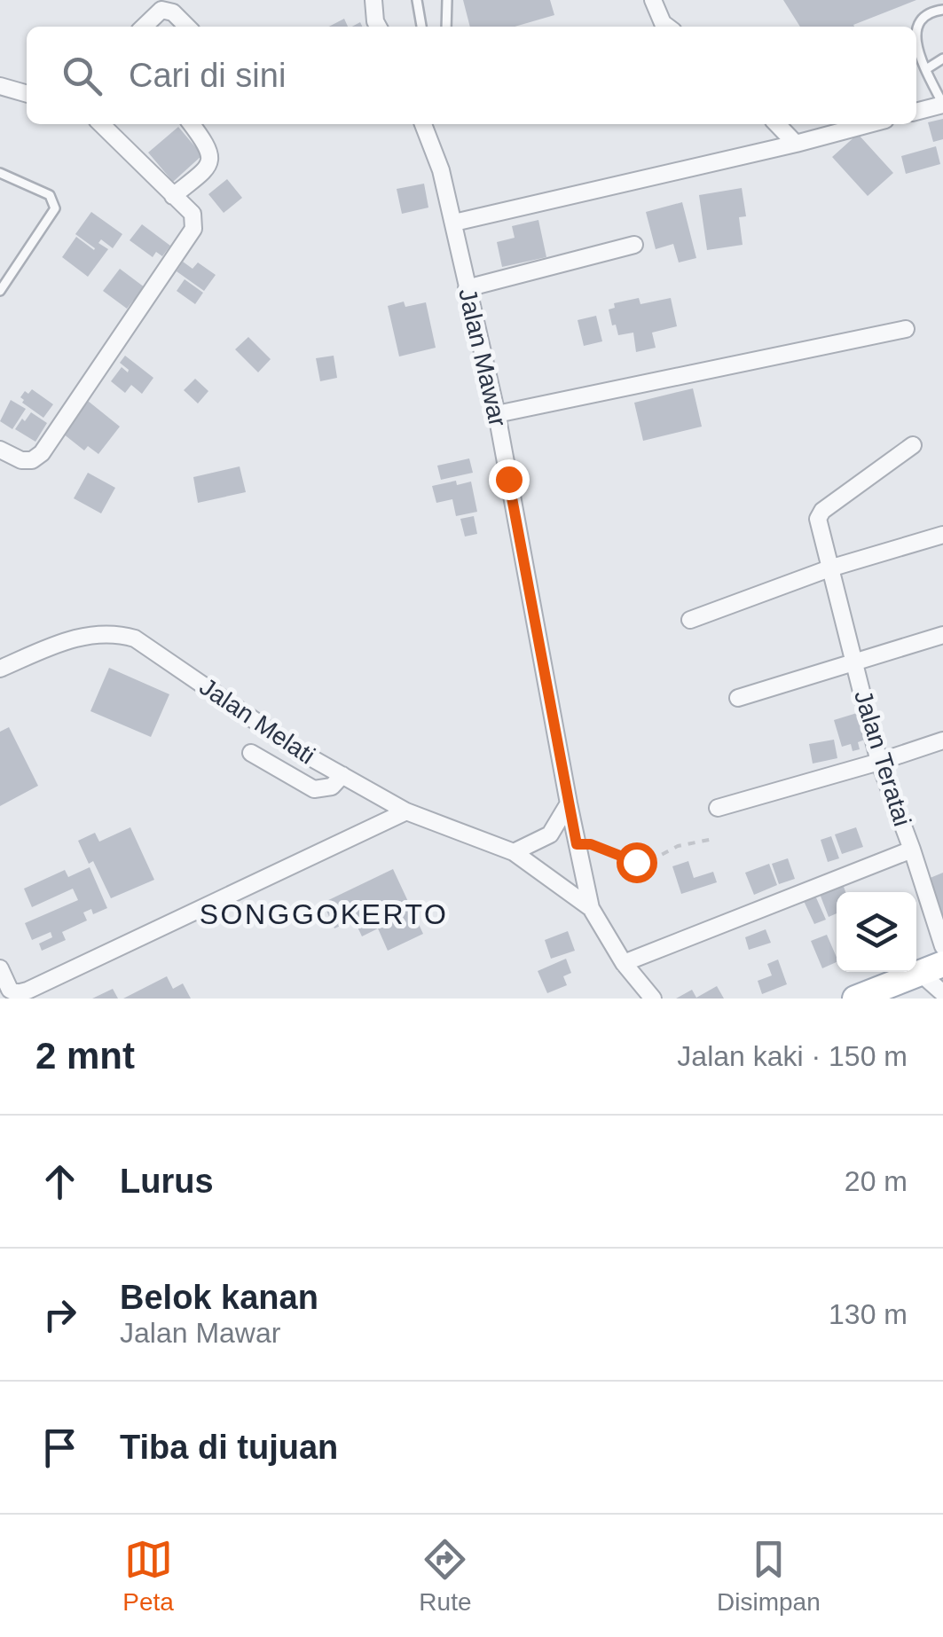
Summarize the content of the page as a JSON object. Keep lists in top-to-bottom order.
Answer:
{
  "streets": {
    "street": ["Jalan Mawar", "Jalan Melati", "Jalan Teratai"]
  },
  "crossings": [
    ["Jalan Mawar", "Jalan Melati"]
  ],
  "districts": ["SONGGOKERTO"],
  "page": {
    "search": "Cari di sini",
    "heading": ["2 mnt", "Jalan kaki · 150 m"],
    "list": [
      ["Lurus", "20 m"],
      ["Belok kanan", "Jalan Mawar", "130 m"],
      "Tiba di tujuan"
    ],
    "nav": ["Peta", "Rute", "Disimpan"]
  }
}
